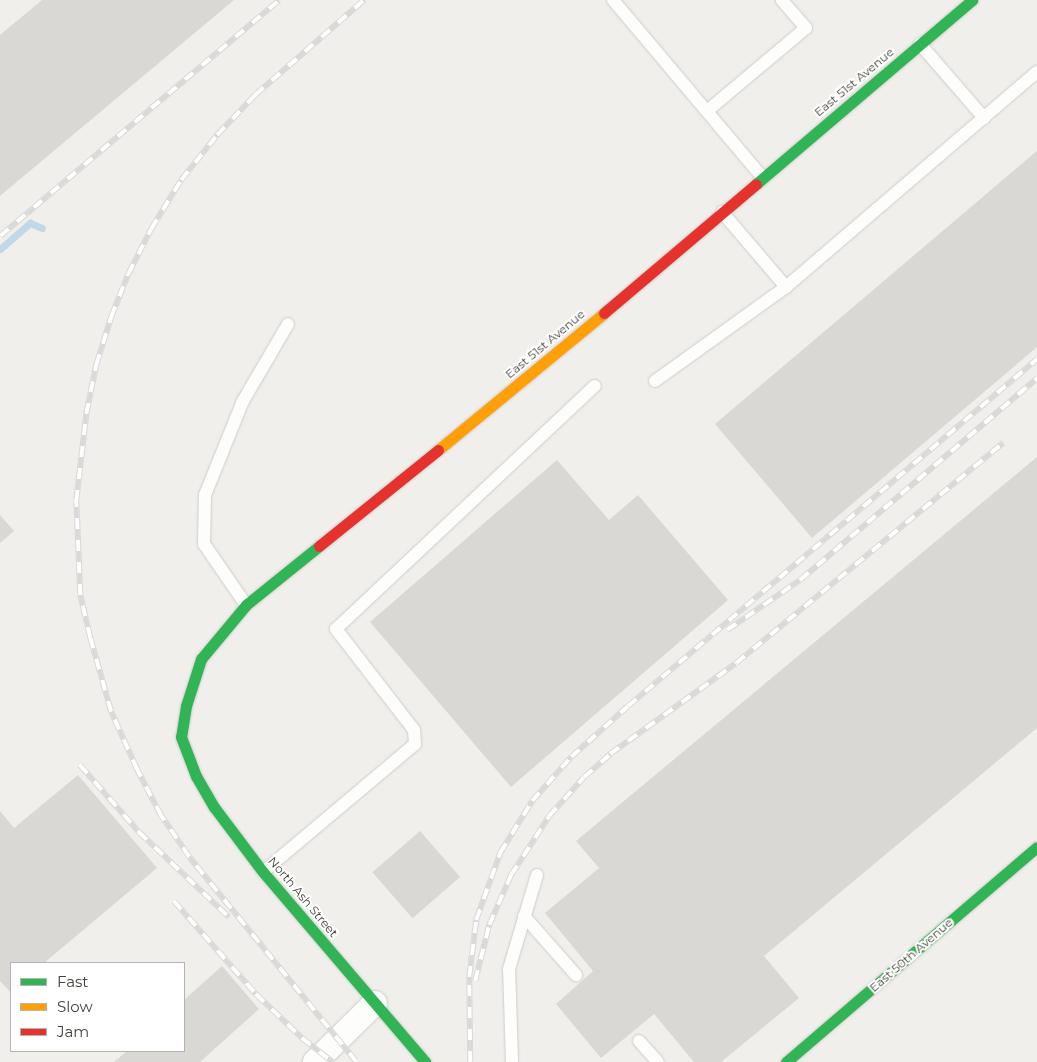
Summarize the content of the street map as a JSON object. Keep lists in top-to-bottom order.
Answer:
{
  "streets": {
    "street": ["East 51st Avenue", "North Ash Street", "East 50th Avenue"]
  },
  "crossings": [
    ["East 51st Avenue", "North Ash Street"]
  ],
  "legend": ["Fast", "Slow", "Jam"]
}
